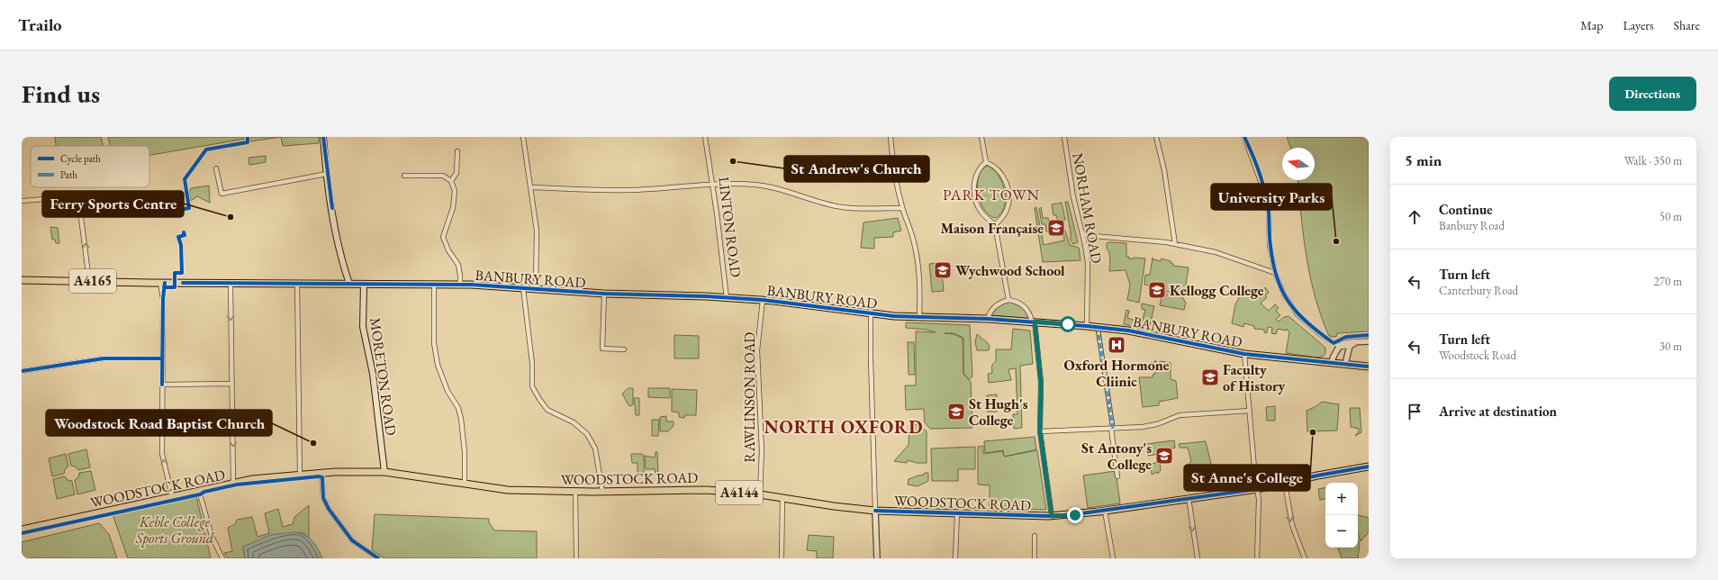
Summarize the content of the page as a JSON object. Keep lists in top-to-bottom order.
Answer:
{
  "streets": {
    "main road": [
      "BANBURY ROAD",
      "A4165",
      "MORETON ROAD",
      "WOODSTOCK ROAD",
      "A4144"
    ],
    "street": ["NORHAM ROAD", "LINTON ROAD", "RAWLINSON ROAD"]
  },
  "crossings": [
    ["NORHAM ROAD", "BANBURY ROAD"],
    ["LINTON ROAD", "BANBURY ROAD"],
    ["BANBURY ROAD", "MORETON ROAD"],
    ["BANBURY ROAD", "RAWLINSON ROAD"],
    ["MORETON ROAD", "WOODSTOCK ROAD"],
    ["RAWLINSON ROAD", "WOODSTOCK ROAD"]
  ],
  "districts": ["PARK TOWN", "NORTH OXFORD"],
  "parks": ["Keble College Sports Ground"],
  "places": {
    "other": [
      "St Andrew's Church",
      "Ferry Sports Centre",
      "University Parks",
      "St Anne's College",
      "Woodstock Road Baptist Church"
    ],
    "school or university": [
      "Maison Française",
      "Wychwood School",
      "Kellogg College",
      "Faculty of History",
      "St Hugh's College",
      "St Antony's College"
    ],
    "hospital": ["Oxford Hormone Cliinic"]
  },
  "legend": ["Cycle path", "Path"],
  "north": "left",
  "page": {
    "header": "Trailo",
    "nav": ["Map", "Layers", "Share"],
    "buttons": "Directions",
    "title": "Find us",
    "heading": ["5 min", "Walk · 350 m"],
    "list": [
      ["Continue", "Banbury Road", "50 m"],
      ["Turn left", "Canterbury Road", "270 m"],
      ["Turn left", "Woodstock Road", "30 m"],
      "Arrive at destination"
    ],
    "map_buttons": ["+", "−"]
  }
}
